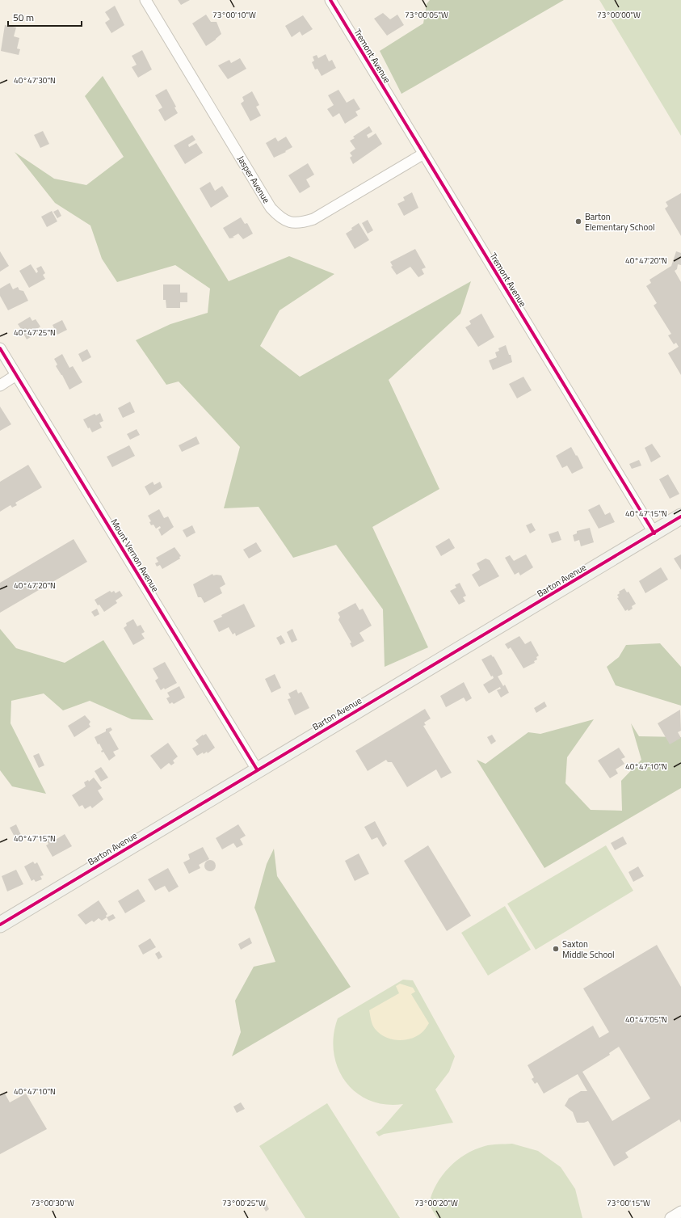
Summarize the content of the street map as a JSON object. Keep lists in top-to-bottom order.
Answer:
{
  "streets": {
    "street": [
      "Tremont Avenue",
      "Jasper Avenue",
      "Mount Vernon Avenue",
      "Barton Avenue"
    ]
  },
  "crossings": [
    ["Tremont Avenue", "Jasper Avenue"],
    ["Tremont Avenue", "Barton Avenue"],
    ["Mount Vernon Avenue", "Barton Avenue"]
  ],
  "places": ["Barton Elementary School", "Saxton Middle School"],
  "scale_bar": "50 m",
  "coordinates": [
    "73°00'05\"W",
    "73°00'00\"W",
    "73°00'10\"W",
    "40°47'30\"N",
    "40°47'20\"N",
    "40°47'25\"N",
    "40°47'15\"N",
    "40°47'10\"N",
    "40°47'05\"N",
    "73°00'30\"W",
    "73°00'25\"W",
    "73°00'20\"W",
    "73°00'15\"W"
  ]
}
